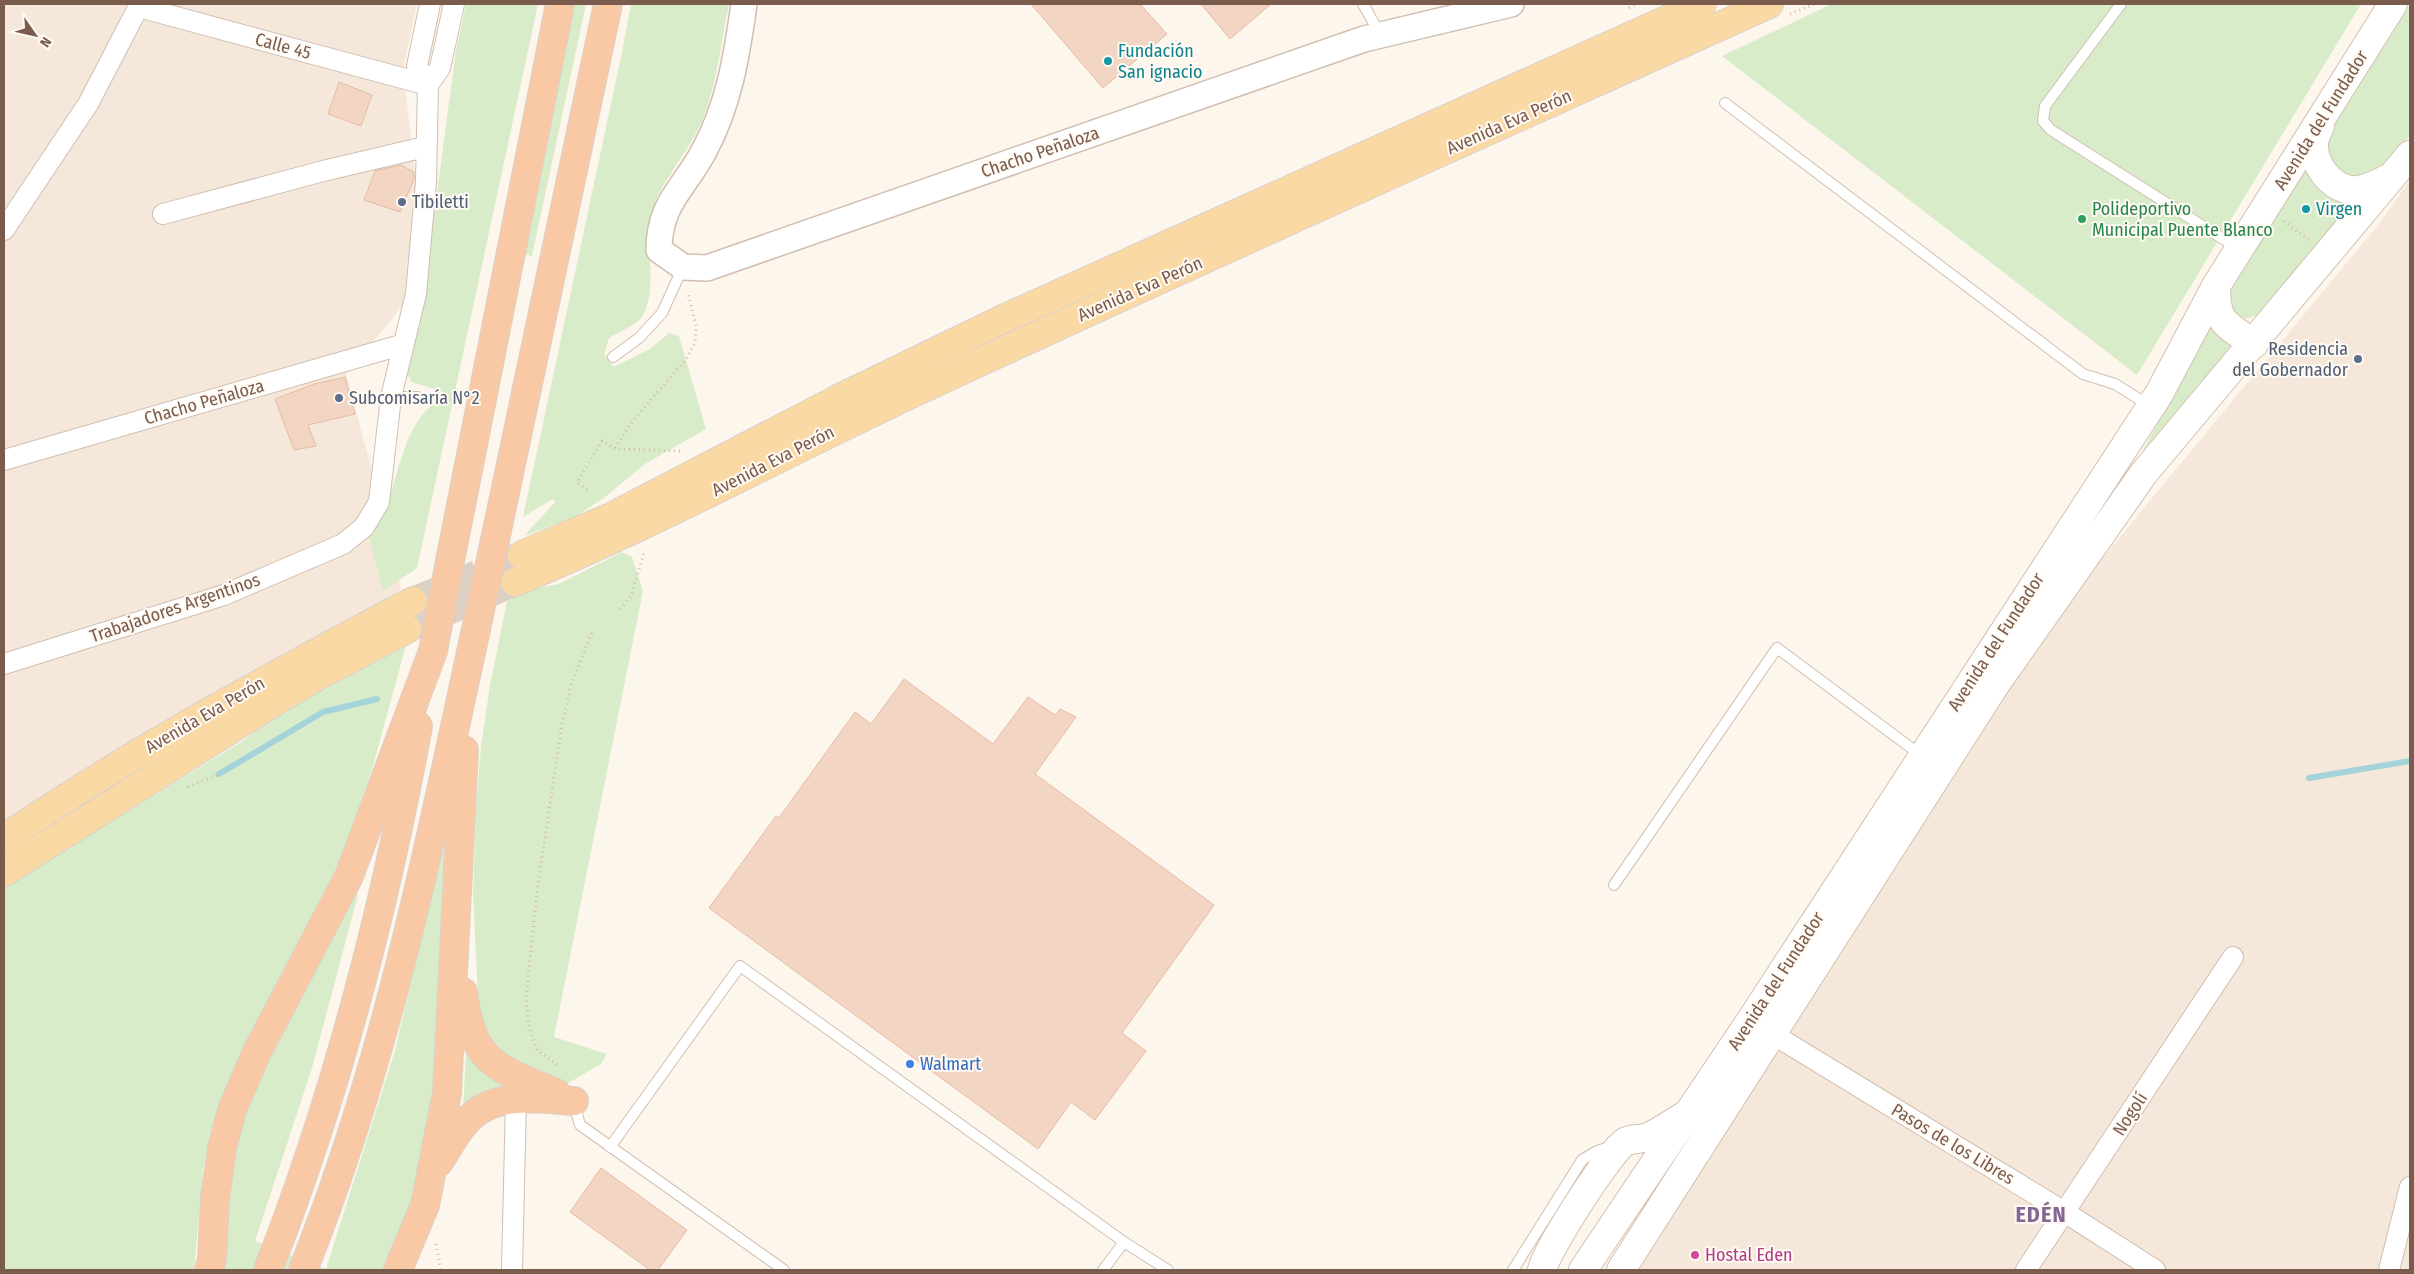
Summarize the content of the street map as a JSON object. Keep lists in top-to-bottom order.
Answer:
{
  "streets": {
    "main road": ["Avenida del Fundador", "Avenida Eva Perón"],
    "street": [
      "Calle 45",
      "Chacho Peñaloza",
      "Trabajadores Argentinos",
      "Nogolí",
      "Pasos de los Libres"
    ]
  },
  "crossings": [
    ["Calle 45", "Trabajadores Argentinos"],
    ["Avenida del Fundador", "Pasos de los Libres"],
    ["Chacho Peñaloza", "Trabajadores Argentinos"],
    ["Nogolí", "Pasos de los Libres"]
  ],
  "districts": ["EDÉN"],
  "places": [
    "Fundación San ignacio",
    "Tibiletti",
    "Virgen",
    "Polideportivo Municipal Puente Blanco",
    "Residencia del Gobernador",
    "Subcomisaría N°2",
    "Walmart",
    "Hostal Eden"
  ],
  "north": "bottom right"
}
